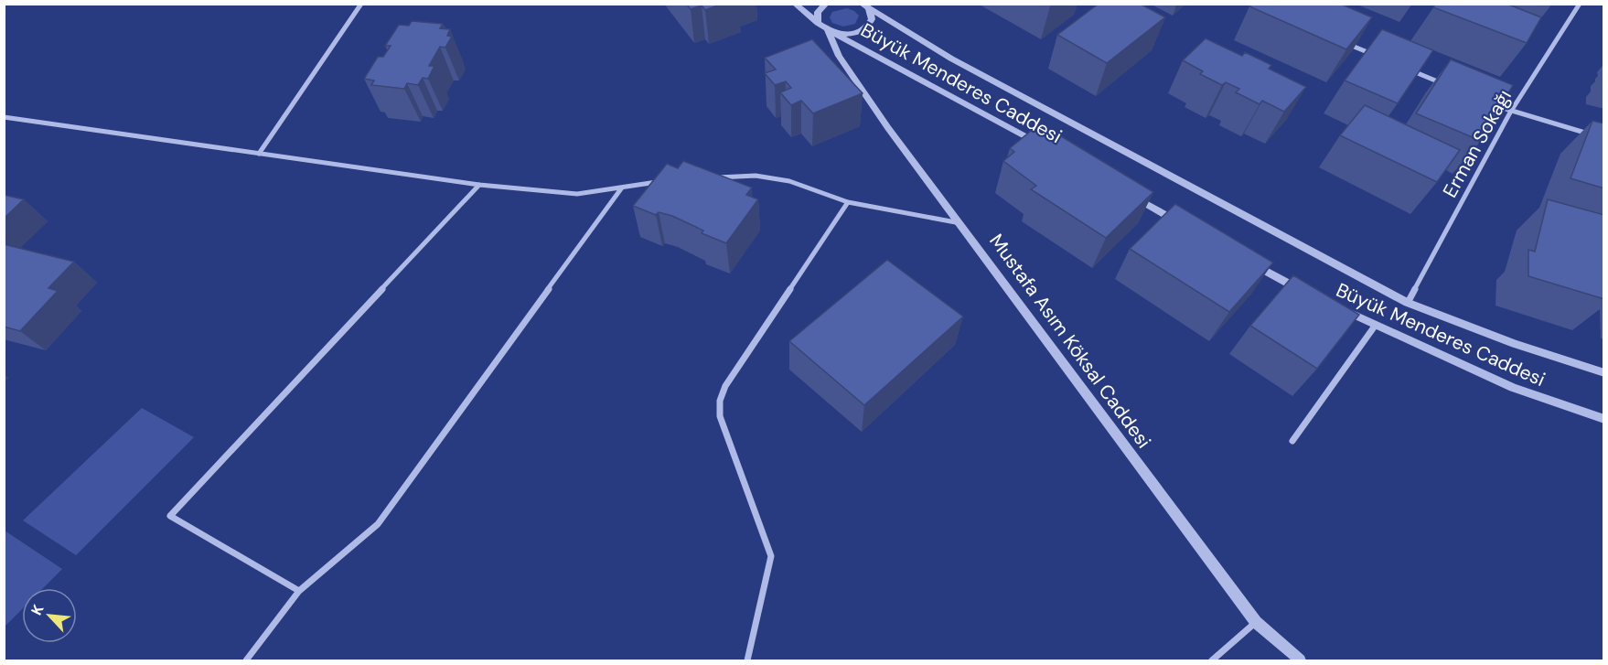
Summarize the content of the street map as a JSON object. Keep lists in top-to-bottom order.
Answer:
{
  "streets": {
    "street": ["Büyük Menderes Caddesi", "Erman Sokağı", "Mustafa Asım Köksal Caddesi"]
  },
  "crossings": [
    ["Büyük Menderes Caddesi", "Erman Sokağı"],
    ["Büyük Menderes Caddesi", "Mustafa Asım Köksal Caddesi"]
  ],
  "north": "top left"
}
